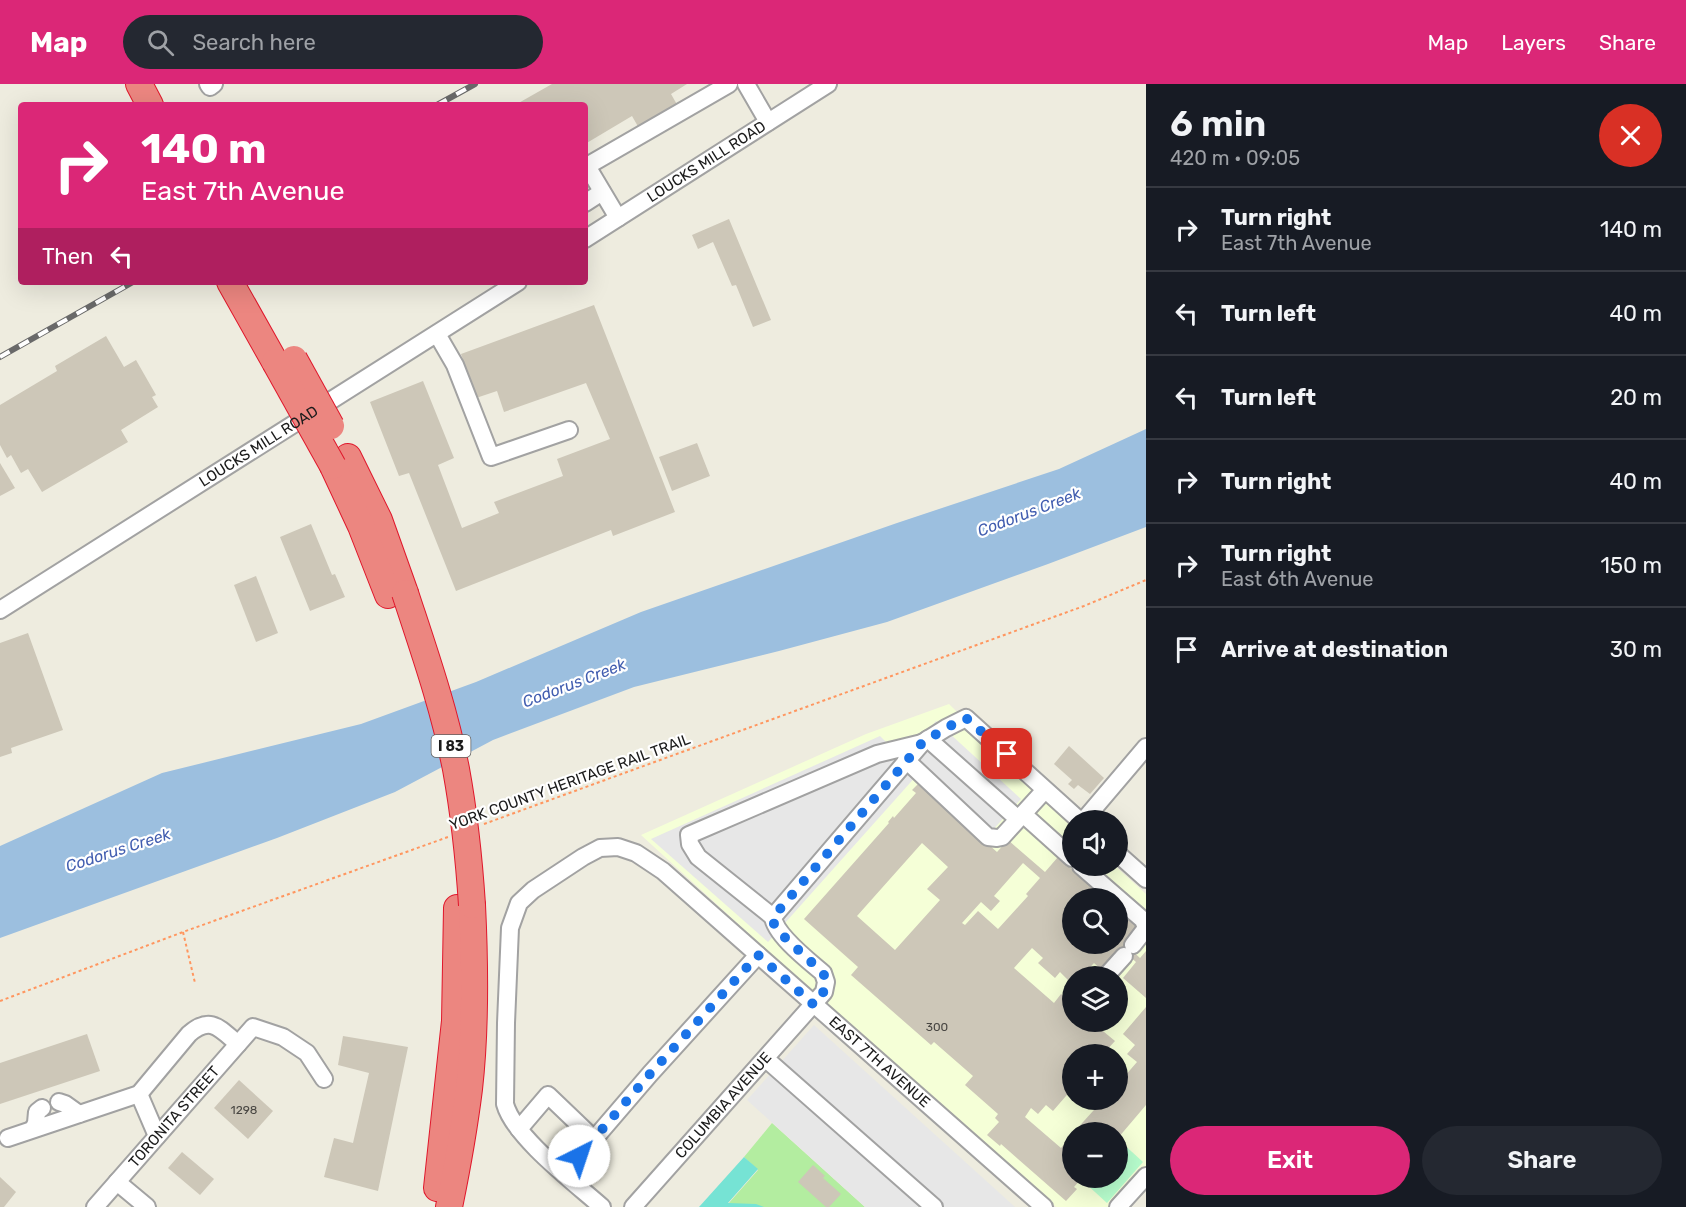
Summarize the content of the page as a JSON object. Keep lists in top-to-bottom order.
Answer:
{
  "streets": {
    "highway": ["I 83"],
    "street": [
      "LOUCKS MILL ROAD",
      "EAST 7TH AVENUE",
      "COLUMBIA AVENUE",
      "TORONITA STREET"
    ],
    "path": ["YORK COUNTY HERITAGE RAIL TRAIL"]
  },
  "crossings": [
    ["EAST 7TH AVENUE", "COLUMBIA AVENUE"]
  ],
  "water": ["Codorus Creek"],
  "house_numbers": ["300", "1298"],
  "page": {
    "header": "Map",
    "search": "Search here",
    "nav": ["Map", "Layers", "Share"],
    "heading": ["6 min", "420 m · 09:05"],
    "turn": ["140 m", "East 7th Avenue"],
    "list": [
      {
        "name": "Turn right",
        "note": "East 7th Avenue",
        "value": "140 m"
      },
      {
        "name": "Turn left",
        "value": "40 m"
      },
      {
        "name": "Turn left",
        "value": "20 m"
      },
      {
        "name": "Turn right",
        "value": "40 m"
      },
      {
        "name": "Turn right",
        "note": "East 6th Avenue",
        "value": "150 m"
      },
      {
        "name": "Arrive at destination",
        "value": "30 m"
      }
    ],
    "then": "Then",
    "map_buttons": ["+", "−"],
    "buttons": ["Exit", "Share"]
  }
}
